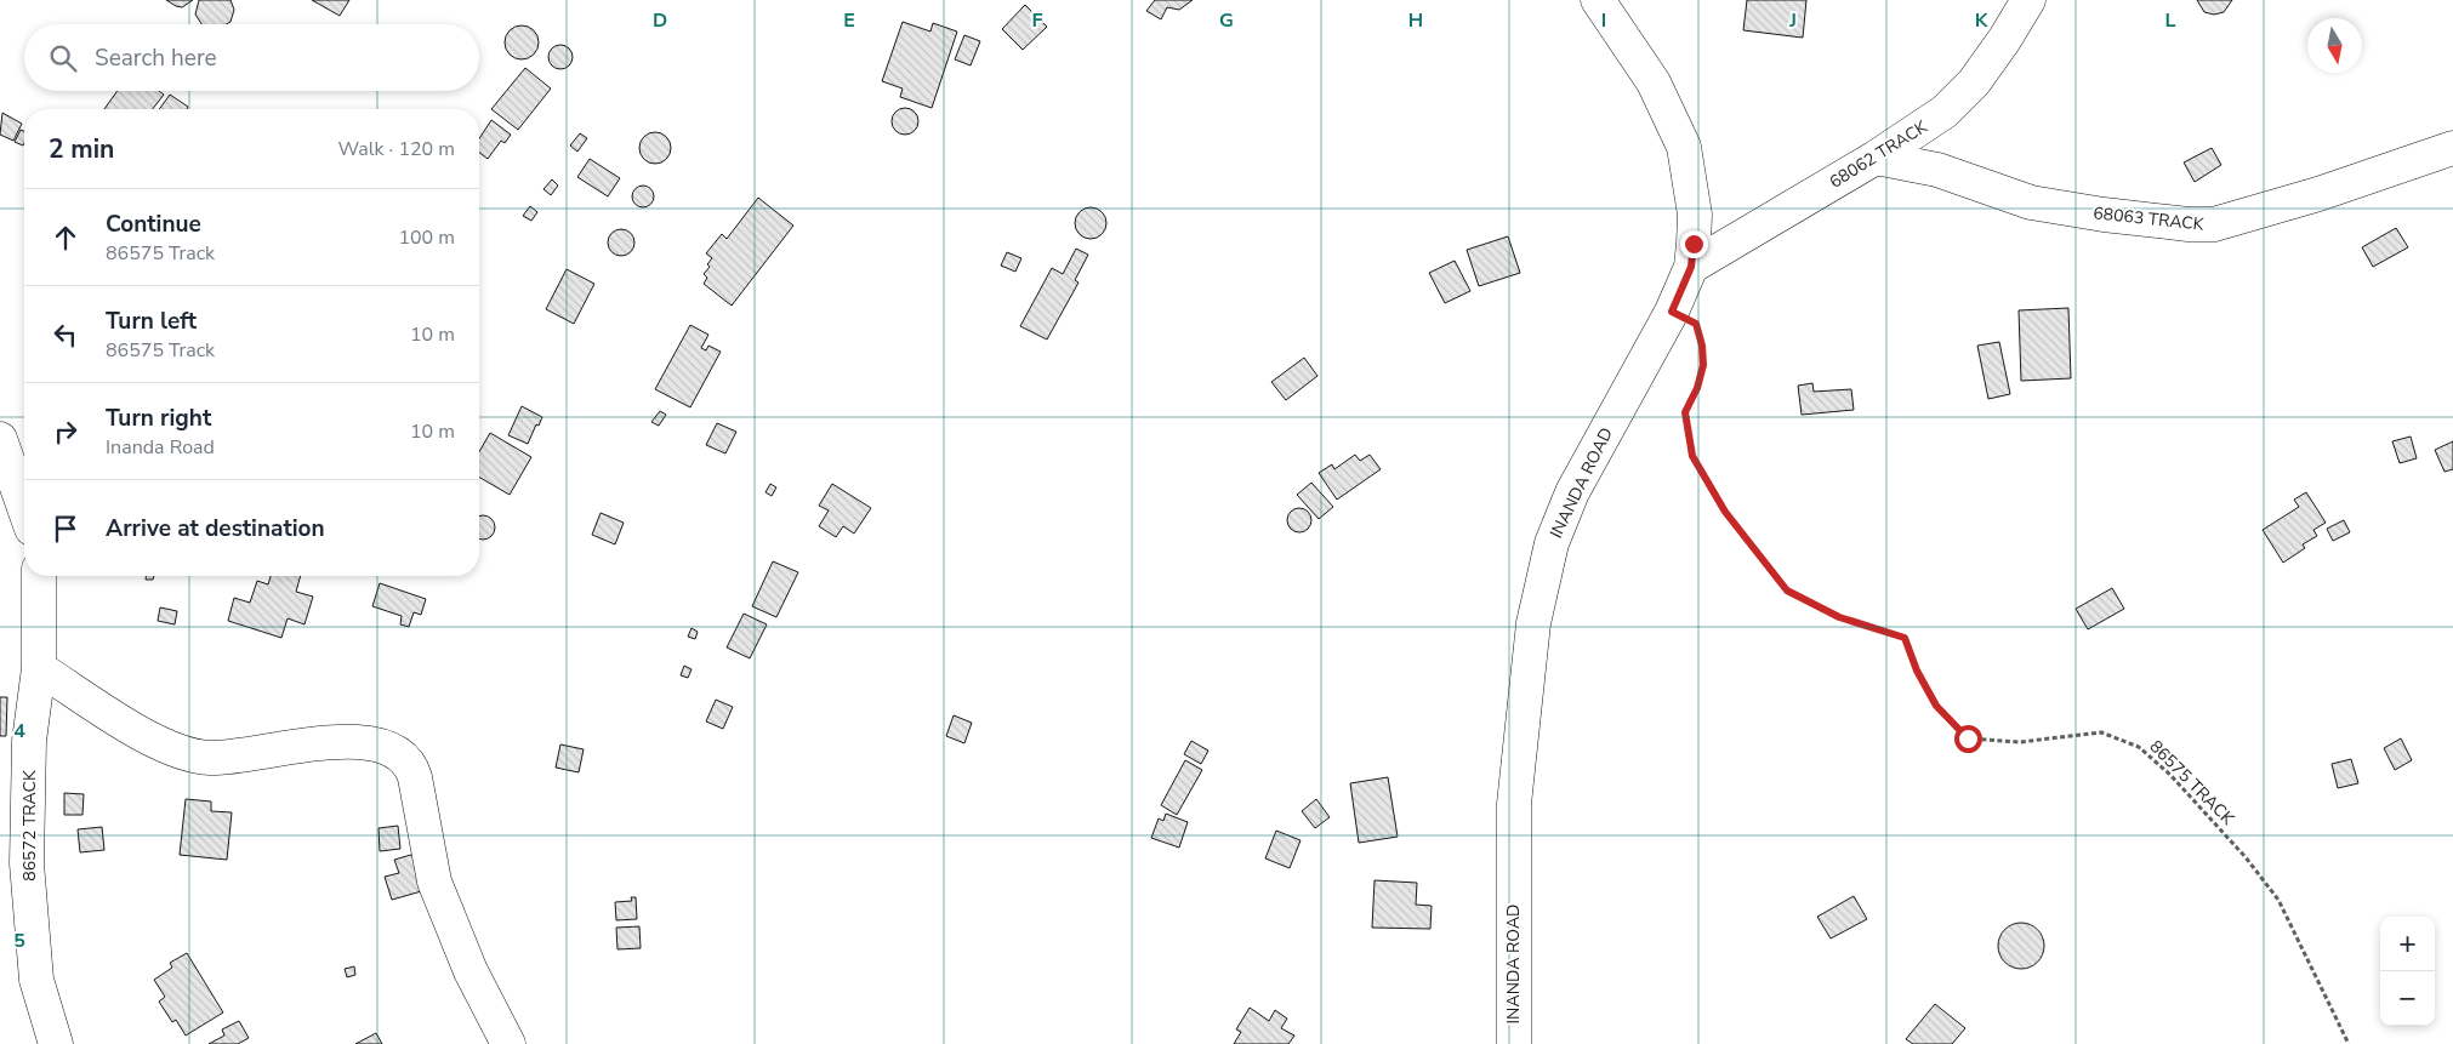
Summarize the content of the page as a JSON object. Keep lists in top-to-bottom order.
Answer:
{
  "streets": {
    "street": [
      "68062 TRACK",
      "68063 TRACK",
      "INANDA ROAD",
      "86572 TRACK"
    ],
    "path": ["86575 TRACK"]
  },
  "crossings": [
    ["68062 TRACK", "68063 TRACK"],
    ["68062 TRACK", "INANDA ROAD"],
    ["INANDA ROAD", "86575 TRACK"]
  ],
  "north": "bottom",
  "page": {
    "search": "Search here",
    "heading": ["2 min", "Walk · 120 m"],
    "list": [
      ["Continue", "86575 Track", "100 m"],
      ["Turn left", "86575 Track", "10 m"],
      ["Turn right", "Inanda Road", "10 m"],
      "Arrive at destination"
    ],
    "map_buttons": ["+", "−"]
  },
  "grid": {
    "columns": [
      "D",
      "E",
      "F",
      "G",
      "H",
      "I",
      "J",
      "K",
      "L"
    ],
    "rows": ["4", "5"]
  }
}
